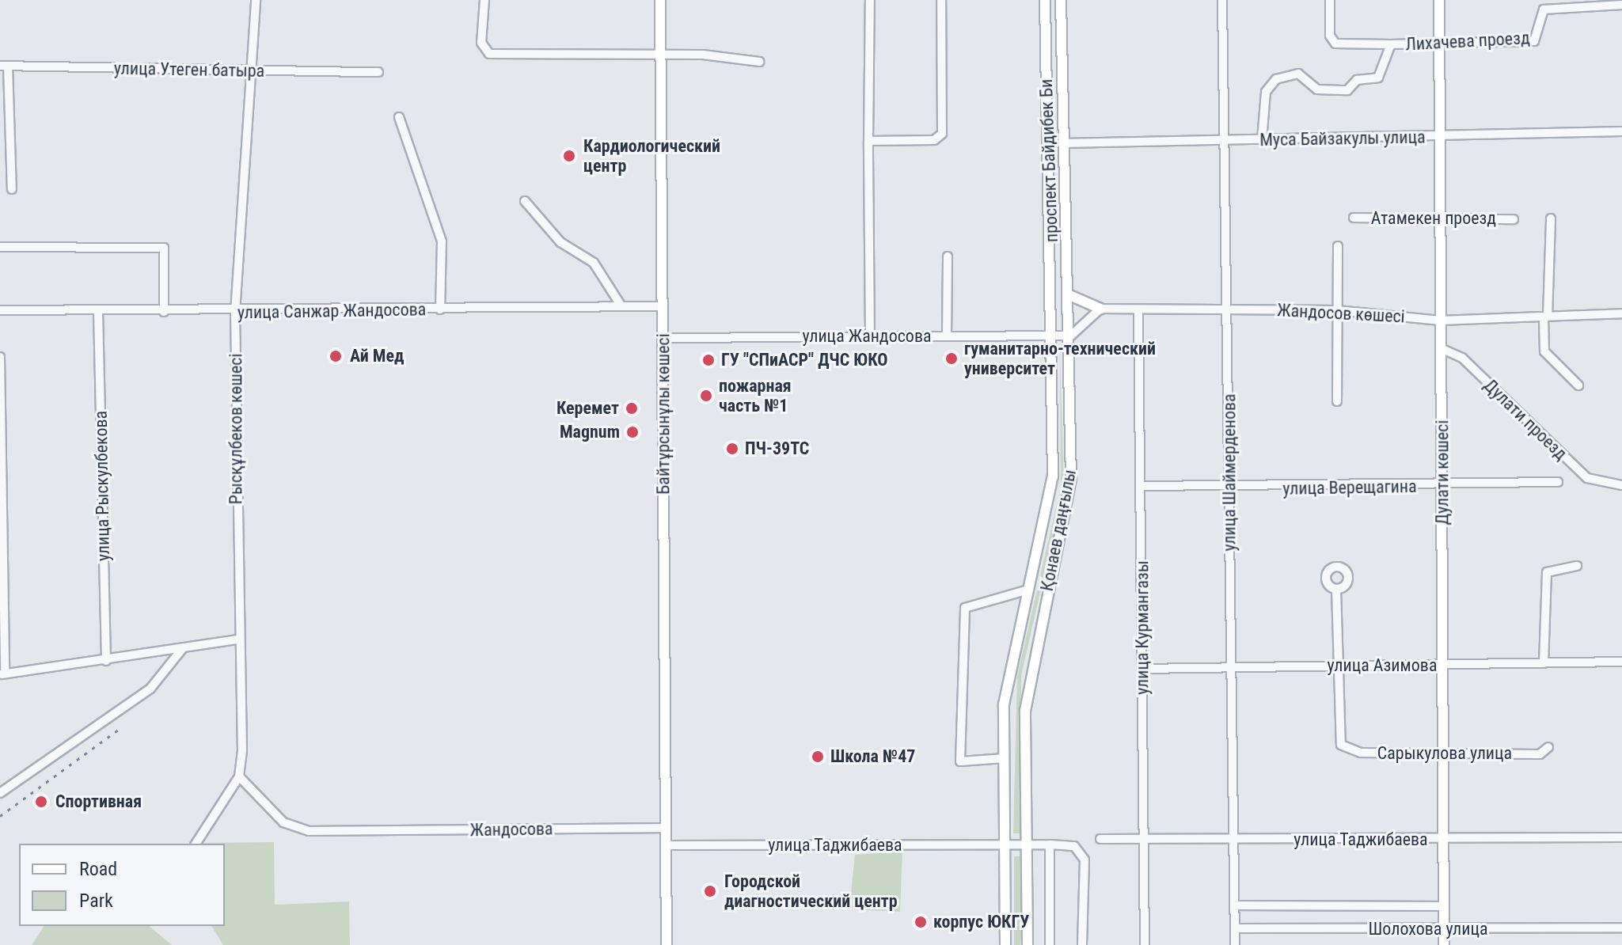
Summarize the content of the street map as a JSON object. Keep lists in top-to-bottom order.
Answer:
{
  "streets": {
    "main road": [
      "проспект Байдибек Би",
      "Байтұрсынұлы көшесі",
      "Дулати көшесі",
      "Қонаев даңғылы"
    ],
    "street": [
      "Лихачева проезд",
      "улица Утеген батыра",
      "Муса Байзакулы улица",
      "Атамекен проезд",
      "улица Санжар Жандосова",
      "Жандосов көшесі",
      "улица Жандосова",
      "Дулати проезд",
      "Рысқұлбеков көшесі",
      "улица Шаймерденова",
      "улица Рыскулбекова",
      "улица Верещагина",
      "улица Курмангазы",
      "улица Азимова",
      "Сарыкулова улица",
      "Жандосова",
      "улица Таджибаева",
      "Шолохова улица"
    ]
  },
  "crossings": [
    ["Лихачева проезд", "Дулати көшесі"],
    ["улица Утеген батыра", "Рысқұлбеков көшесі"],
    ["Муса Байзакулы улица", "улица Шаймерденова"],
    ["Муса Байзакулы улица", "Дулати көшесі"],
    ["Муса Байзакулы улица", "Қонаев даңғылы"],
    ["проспект Байдибек Би", "Қонаев даңғылы"],
    ["Атамекен проезд", "Дулати көшесі"],
    ["улица Санжар Жандосова", "Байтұрсынұлы көшесі"],
    ["улица Санжар Жандосова", "Рысқұлбеков көшесі"],
    ["улица Санжар Жандосова", "улица Рыскулбекова"],
    ["Жандосов көшесі", "улица Шаймерденова"],
    ["Жандосов көшесі", "Дулати көшесі"],
    ["Жандосов көшесі", "улица Курмангазы"],
    ["улица Жандосова", "Байтұрсынұлы көшесі"],
    ["улица Жандосова", "Қонаев даңғылы"],
    ["Байтұрсынұлы көшесі", "Жандосова"],
    ["Байтұрсынұлы көшесі", "улица Таджибаева"],
    ["Дулати проезд", "Дулати көшесі"],
    ["Рысқұлбеков көшесі", "Жандосова"],
    ["улица Шаймерденова", "улица Верещагина"],
    ["улица Шаймерденова", "улица Азимова"],
    ["улица Шаймерденова", "улица Таджибаева"],
    ["улица Шаймерденова", "Шолохова улица"],
    ["Дулати көшесі", "улица Верещагина"],
    ["Дулати көшесі", "улица Азимова"],
    ["Дулати көшесі", "Сарыкулова улица"],
    ["Дулати көшесі", "улица Таджибаева"],
    ["Дулати көшесі", "Шолохова улица"],
    ["улица Верещагина", "улица Курмангазы"],
    ["Қонаев даңғылы", "улица Таджибаева"],
    ["улица Курмангазы", "улица Азимова"],
    ["улица Курмангазы", "улица Таджибаева"],
    ["улица Азимова", "Сарыкулова улица"]
  ],
  "places": [
    "Кардиологический центр",
    "Ай Мед",
    "гуманитарно-технический университет",
    "ГУ \"СПиАСР\" ДЧС ЮКО",
    "пожарная часть №1",
    "Керемет",
    "Magnum",
    "ПЧ-39ТС",
    "Школа №47",
    "Спортивная",
    "Городской диагностический центр",
    "корпус ЮКГУ"
  ],
  "legend": ["Road", "Park"]
}
